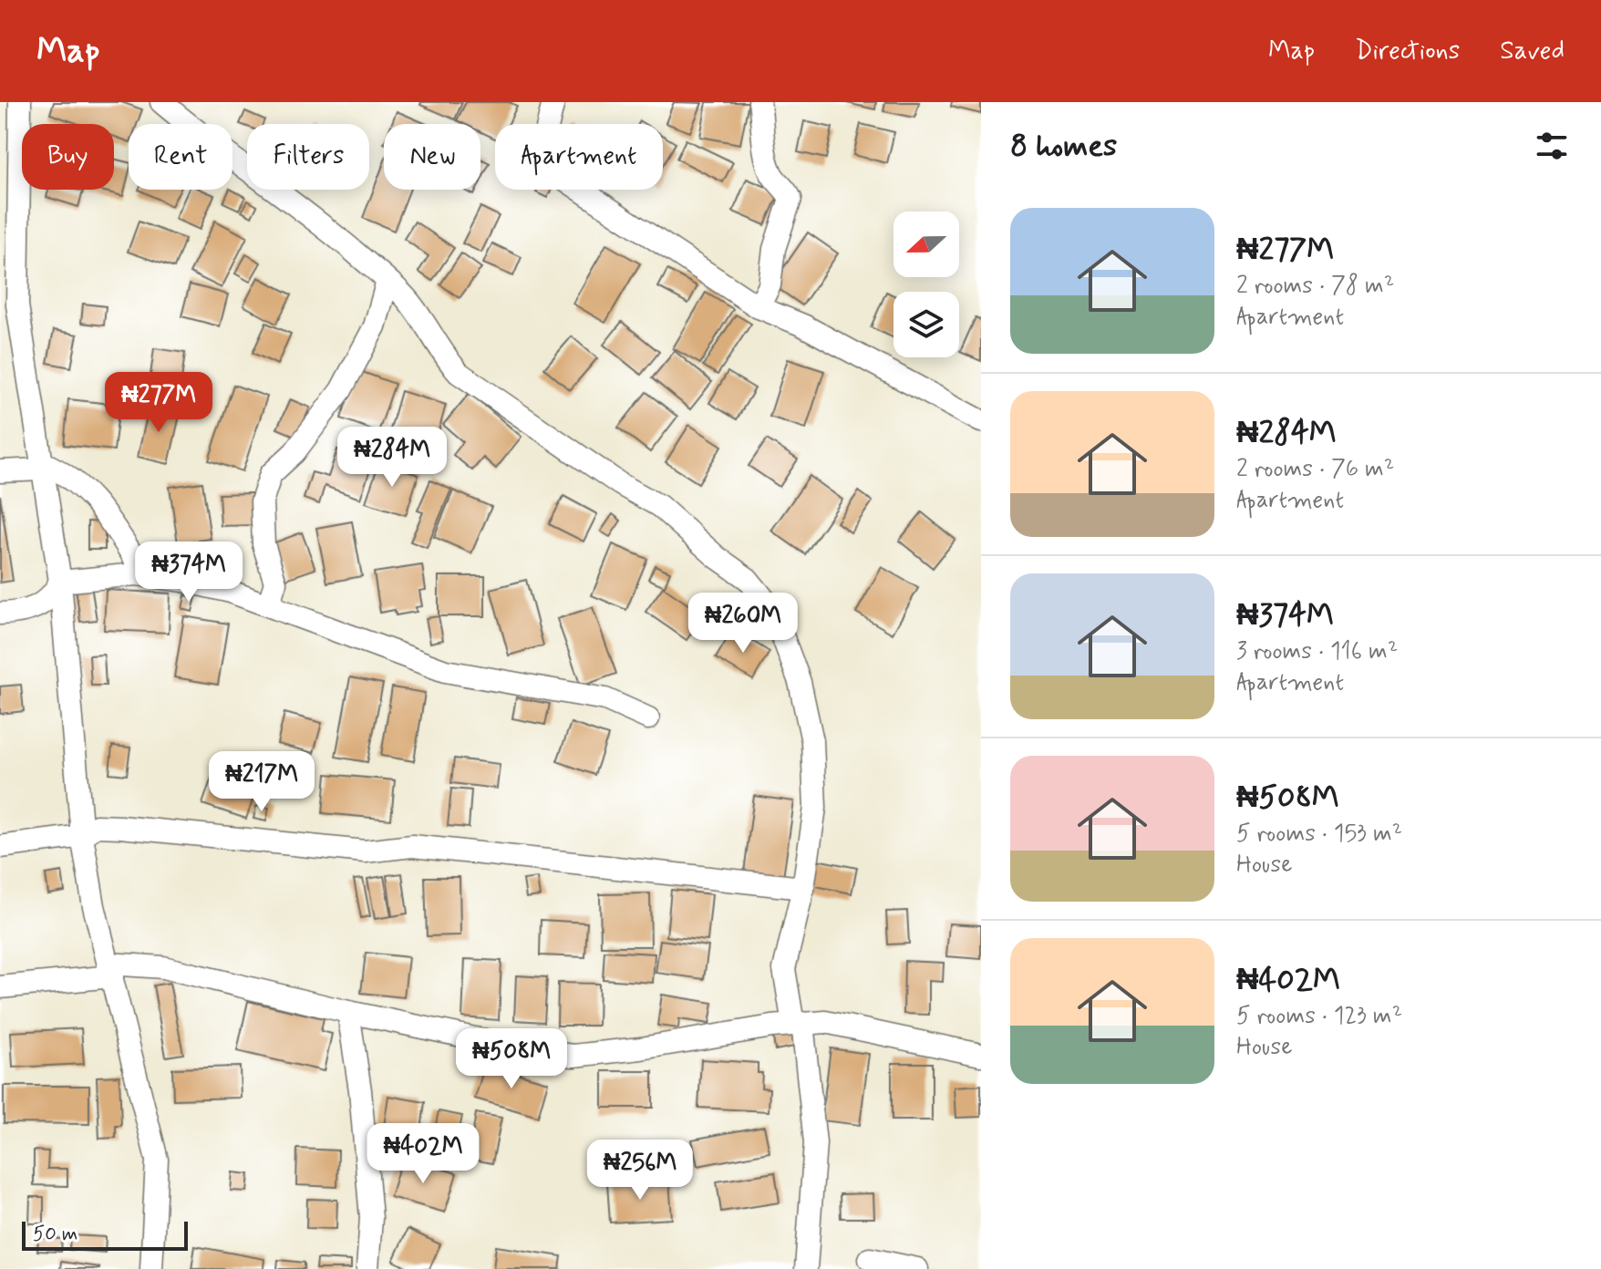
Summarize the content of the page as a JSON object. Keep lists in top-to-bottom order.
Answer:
{
  "scale_bar": "50 m",
  "north": "left",
  "page": {
    "header": "Map",
    "nav": ["Map", "Directions", "Saved"],
    "heading": "8 homes",
    "chip": [
      "Buy",
      "Rent",
      "Filters",
      "New",
      "Apartment"
    ],
    "list": [
      {
        "name": "₦277M",
        "note": "2 rooms · 78 m² · Apartment"
      },
      {
        "name": "₦284M",
        "note": "2 rooms · 76 m² · Apartment"
      },
      {
        "name": "₦374M",
        "note": "3 rooms · 116 m² · Apartment"
      },
      {
        "name": "₦508M",
        "note": "5 rooms · 153 m² · House"
      },
      {
        "name": "₦402M",
        "note": "5 rooms · 123 m² · House"
      }
    ],
    "price": [
      "₦277M",
      "₦284M",
      "₦374M",
      "₦260M",
      "₦217M",
      "₦508M",
      "₦402M",
      "₦256M"
    ],
    "scale": "50 m"
  }
}
